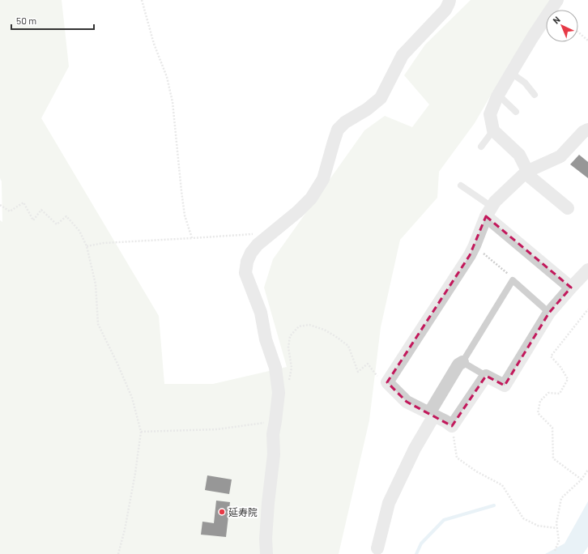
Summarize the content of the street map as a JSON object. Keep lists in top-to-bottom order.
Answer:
{
  "places": ["延寿院"],
  "scale_bar": "50 m",
  "north": "top left"
}
